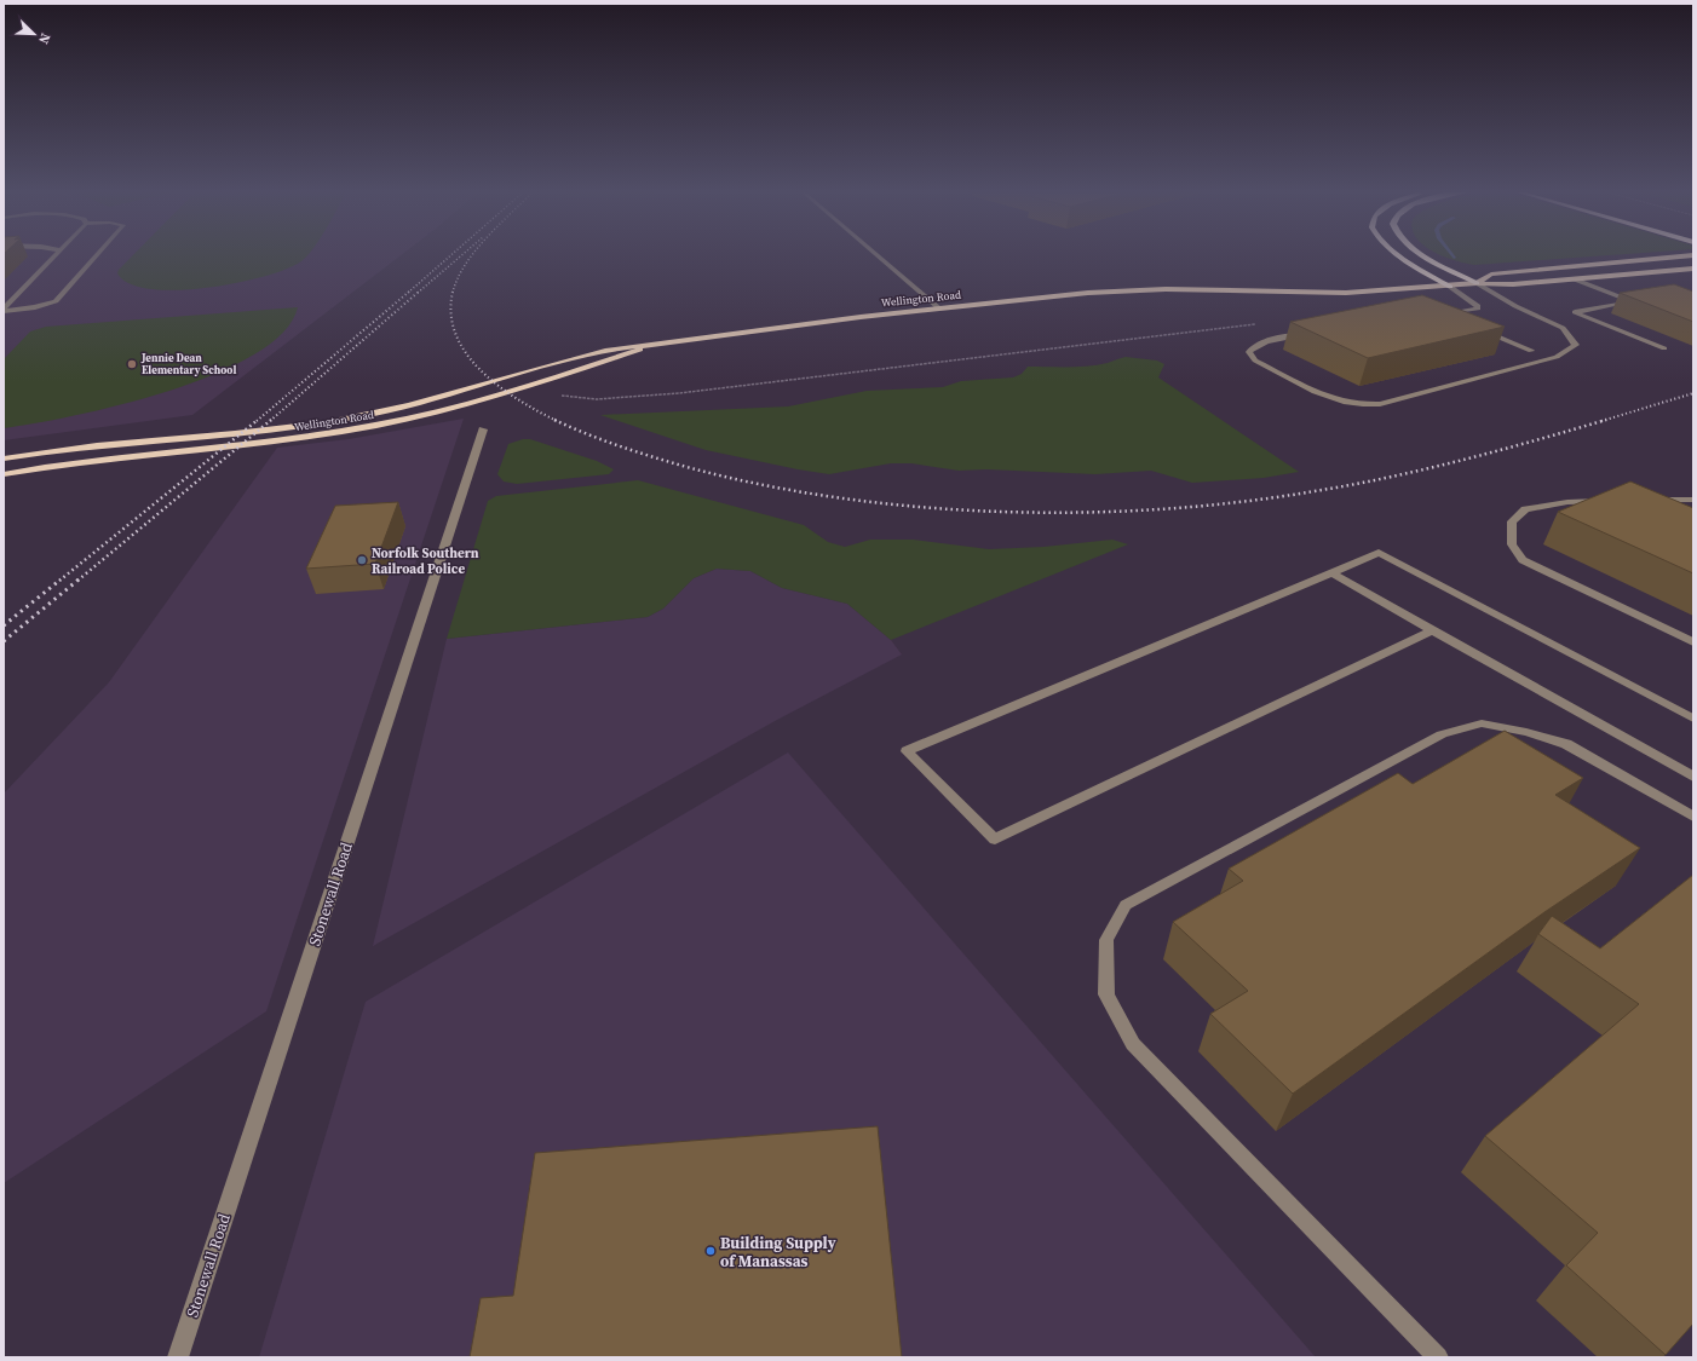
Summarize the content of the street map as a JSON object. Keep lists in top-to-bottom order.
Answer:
{
  "streets": {
    "main road": ["Wellington Road"],
    "street": ["Stonewall Road"]
  },
  "places": ["Jennie Dean Elementary School", "Norfolk Southern Railroad Police", "Building Supply of Manassas"],
  "north": "bottom right"
}
